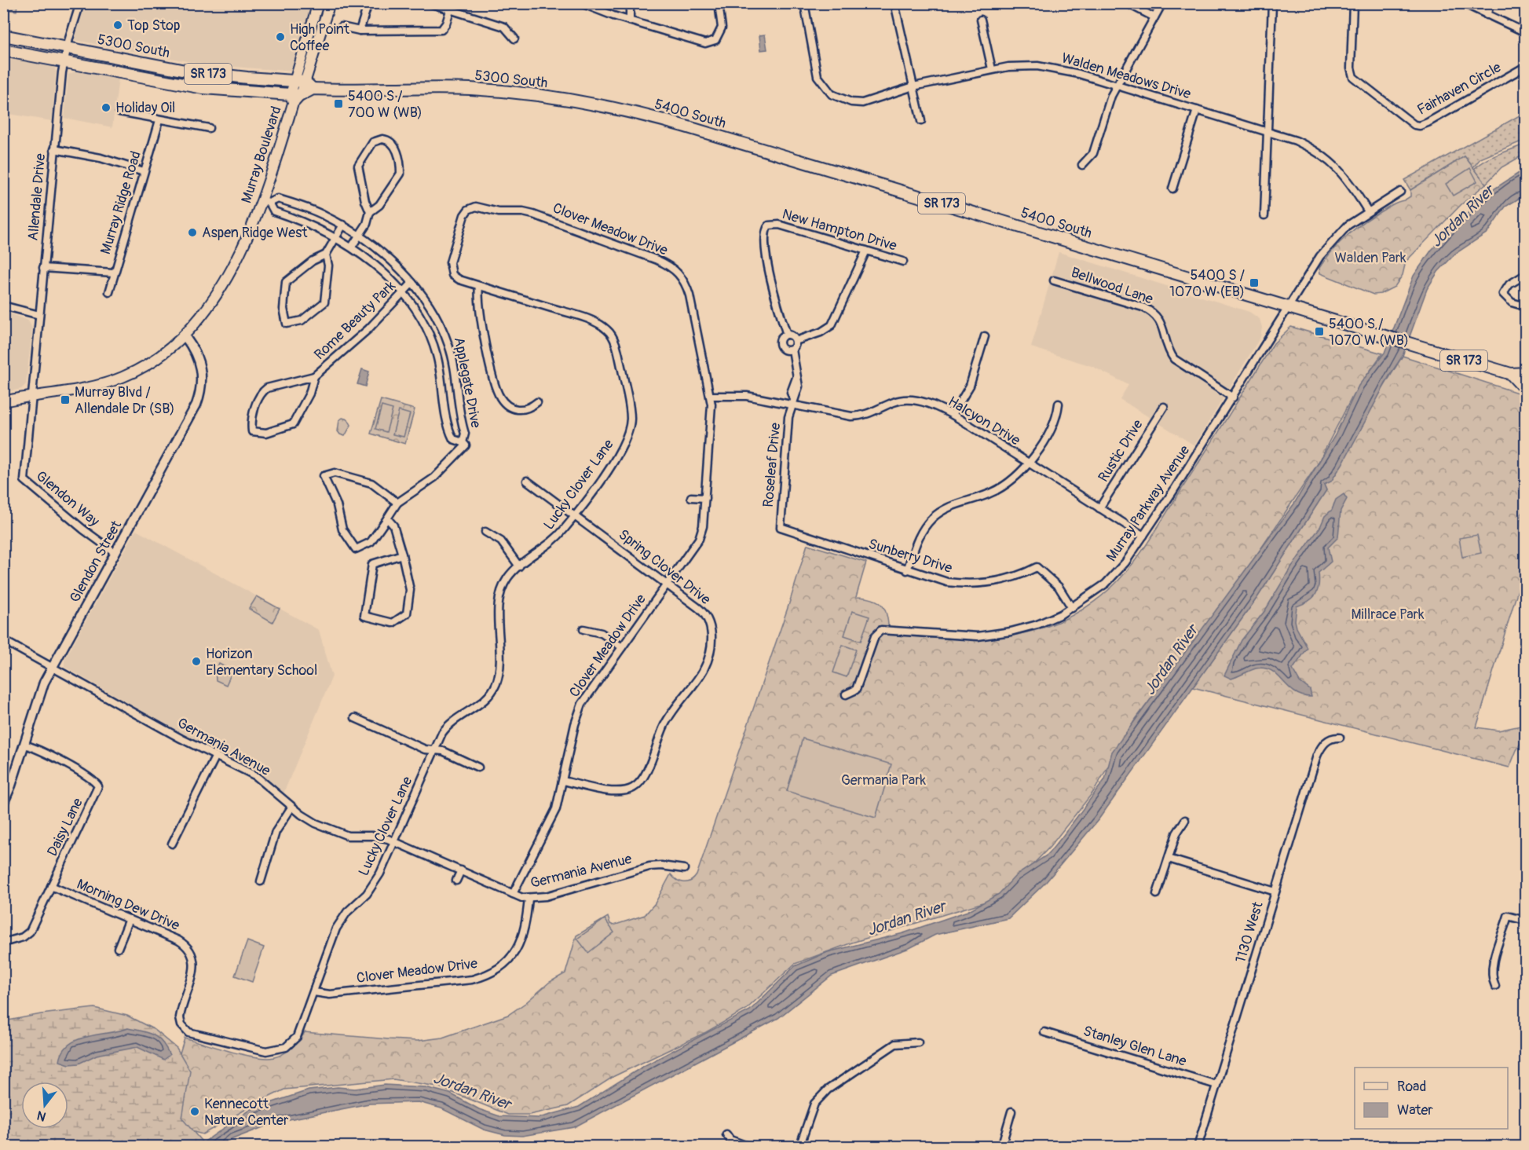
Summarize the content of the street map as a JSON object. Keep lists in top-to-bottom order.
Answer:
{
  "streets": {
    "main road": [
      "5300 South",
      "SR 173",
      "5400 South",
      "Murray Boulevard"
    ],
    "street": [
      "Walden Meadows Drive",
      "Fairhaven Circle",
      "Allendale Drive",
      "Murray Ridge Road",
      "Clover Meadow Drive",
      "New Hampton Drive",
      "Bellwood Lane",
      "Rome Beauty Park",
      "Applegate Drive",
      "Halcyon Drive",
      "Rustic Drive",
      "Roseleaf Drive",
      "Lucky Clover Lane",
      "Glendon Way",
      "Murray Parkway Avenue",
      "Sunberry Drive",
      "Glendon Street",
      "Spring Clover Drive",
      "Germania Avenue",
      "Daisy Lane",
      "Morning Dew Drive",
      "1130 West",
      "Stanley Glen Lane"
    ]
  },
  "crossings": [
    ["5300 South", "5400 South"],
    ["5300 South", "Murray Boulevard"],
    ["5300 South", "Allendale Drive"],
    ["Walden Meadows Drive", "Murray Parkway Avenue"],
    ["5400 South", "Murray Parkway Avenue"],
    ["Murray Boulevard", "Allendale Drive"],
    ["Murray Boulevard", "Applegate Drive"],
    ["Murray Boulevard", "Glendon Way"],
    ["Murray Boulevard", "Glendon Street"],
    ["Allendale Drive", "Glendon Way"],
    ["Clover Meadow Drive", "Halcyon Drive"],
    ["Clover Meadow Drive", "Lucky Clover Lane"],
    ["Clover Meadow Drive", "Spring Clover Drive"],
    ["Clover Meadow Drive", "Germania Avenue"],
    ["New Hampton Drive", "Halcyon Drive"],
    ["New Hampton Drive", "Roseleaf Drive"],
    ["Bellwood Lane", "Murray Parkway Avenue"],
    ["Rome Beauty Park", "Applegate Drive"],
    ["Halcyon Drive", "Rustic Drive"],
    ["Halcyon Drive", "Roseleaf Drive"],
    ["Halcyon Drive", "Murray Parkway Avenue"],
    ["Roseleaf Drive", "Sunberry Drive"],
    ["Lucky Clover Lane", "Spring Clover Drive"],
    ["Lucky Clover Lane", "Germania Avenue"],
    ["Lucky Clover Lane", "Morning Dew Drive"],
    ["Glendon Way", "Glendon Street"],
    ["Murray Parkway Avenue", "Sunberry Drive"],
    ["Glendon Street", "Germania Avenue"],
    ["Glendon Street", "Daisy Lane"],
    ["Daisy Lane", "Morning Dew Drive"],
    ["1130 West", "Stanley Glen Lane"]
  ],
  "water": ["Jordan River"],
  "parks": ["Walden Park", "Millrace Park", "Germania Park"],
  "places": {
    "other": [
      "Top Stop",
      "High Point Coffee",
      "Holiday Oil",
      "Aspen Ridge West",
      "Horizon Elementary School",
      "Kennecott Nature Center"
    ],
    "transit": [
      "5400 S / 700 W (WB)",
      "5400 S / 1070 W (EB)",
      "5400 S / 1070 W (WB)",
      "Murray Blvd / Allendale Dr (SB)"
    ]
  },
  "legend": ["Road", "Water"],
  "north": "bottom"
}
